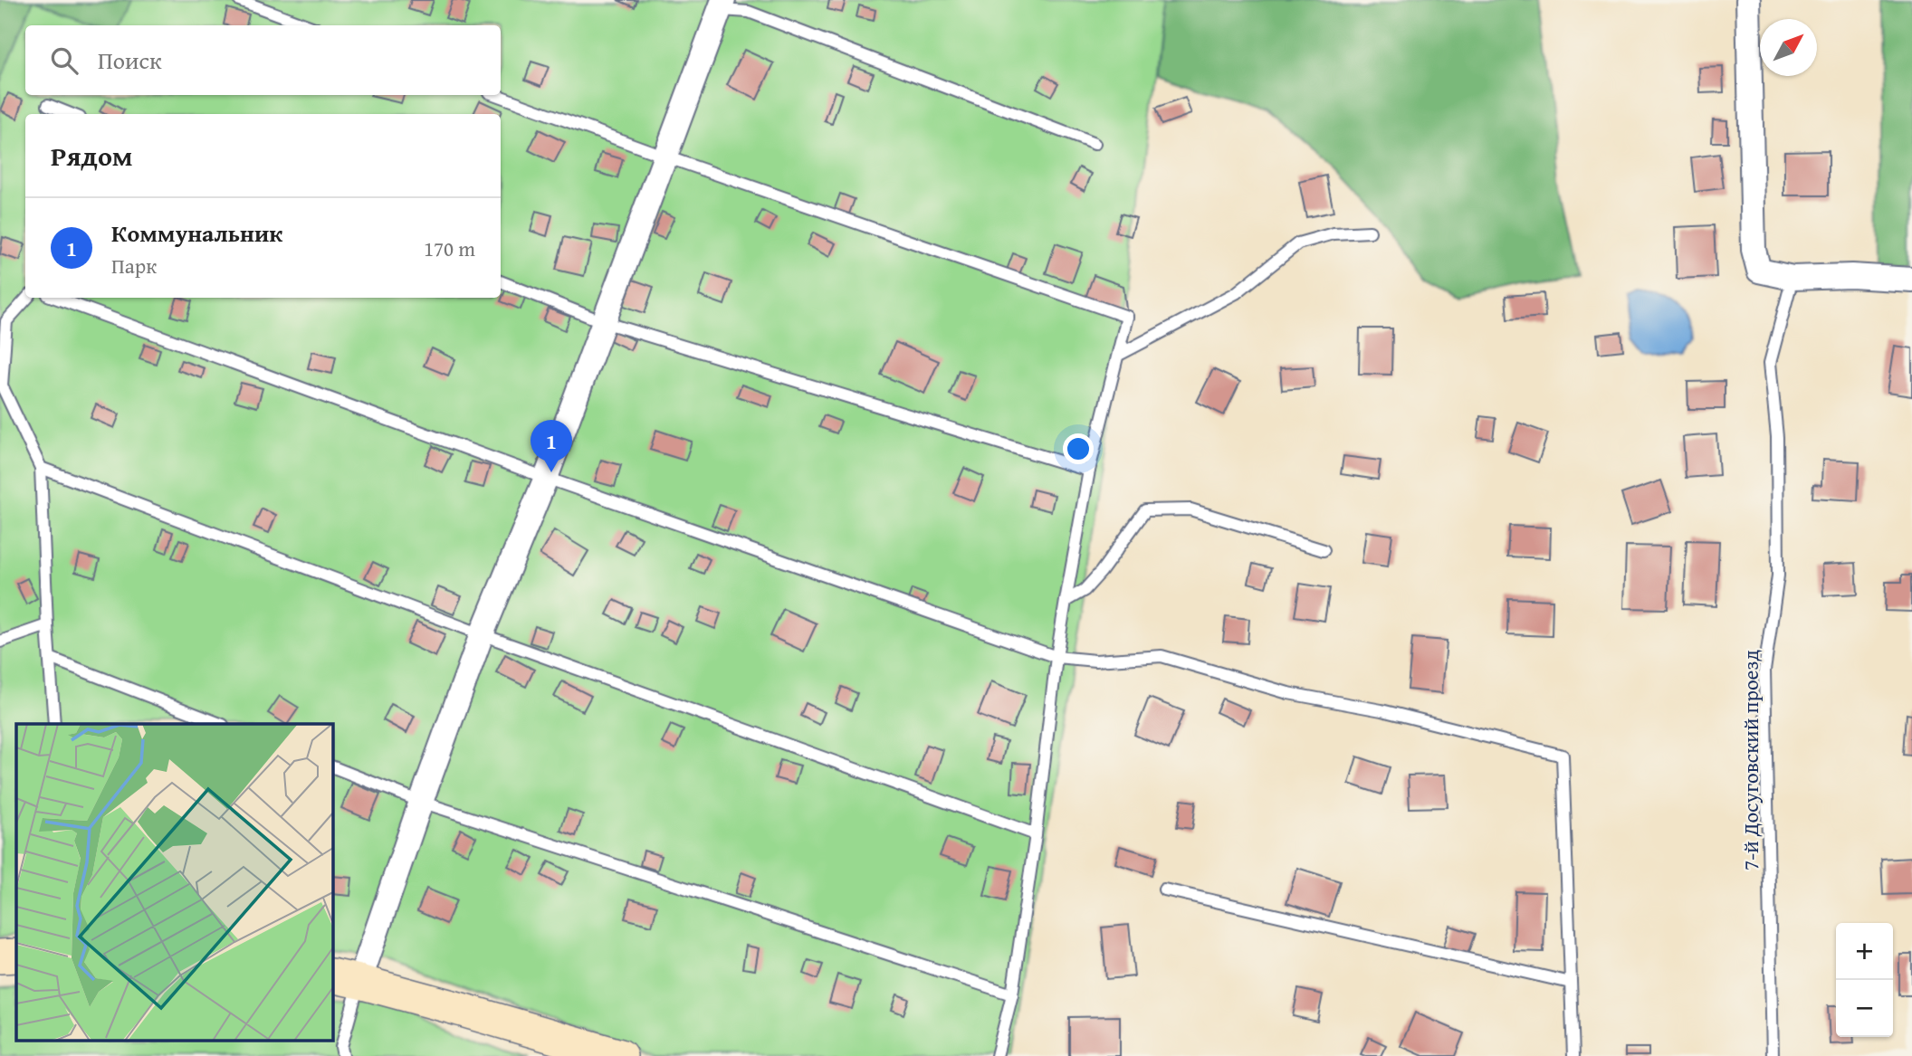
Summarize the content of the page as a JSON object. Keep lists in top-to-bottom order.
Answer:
{
  "streets": {
    "lane": ["7-й Досуговский проезд"]
  },
  "north": "top right",
  "page": {
    "search": "Поиск",
    "heading": "Рядом",
    "list": [
      {
        "mark": "1",
        "name": "Коммунальник",
        "note": "Парк",
        "value": "170 m"
      }
    ],
    "pins": "1",
    "map_buttons": ["+", "−"]
  }
}
